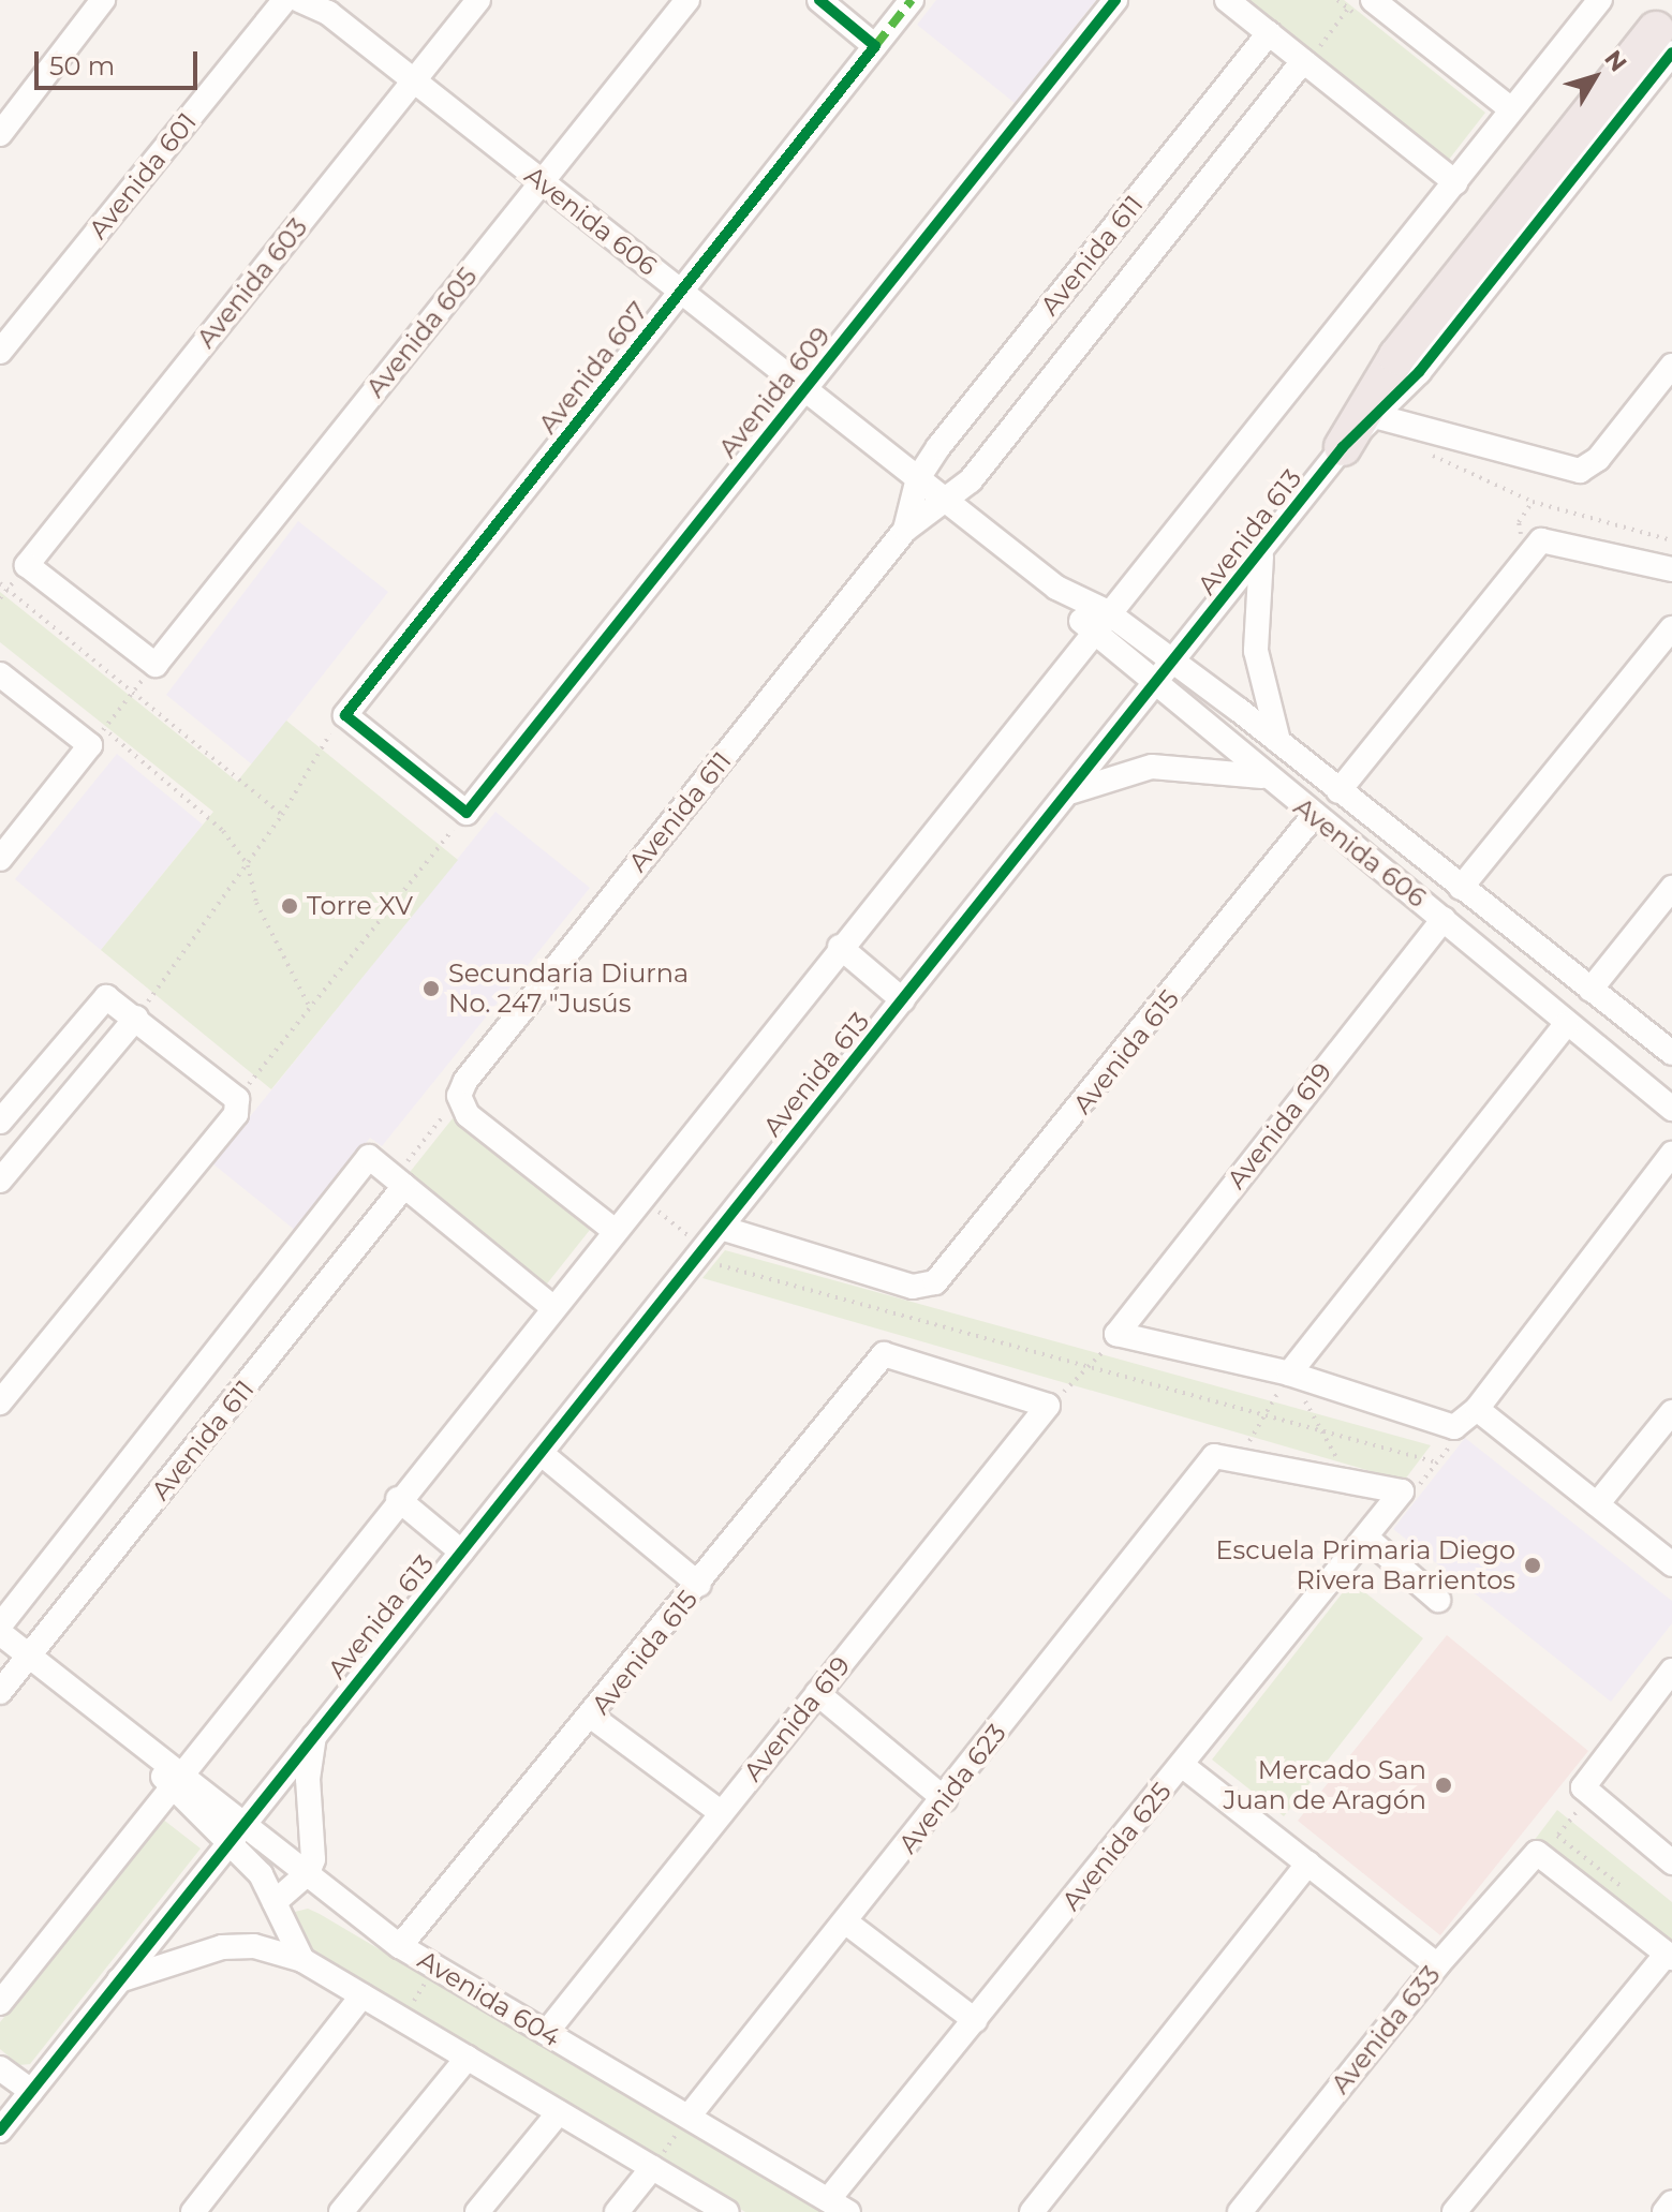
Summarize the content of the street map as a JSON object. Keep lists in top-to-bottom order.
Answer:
{
  "streets": {
    "street": [
      "Avenida 601",
      "Avenida 606",
      "Avenida 611",
      "Avenida 603",
      "Avenida 605",
      "Avenida 607",
      "Avenida 609",
      "Avenida 613",
      "Avenida 615",
      "Avenida 619",
      "Avenida 623",
      "Avenida 625",
      "Avenida 604",
      "Avenida 633"
    ]
  },
  "crossings": [
    ["Avenida 606", "Avenida 611"],
    ["Avenida 606", "Avenida 603"],
    ["Avenida 606", "Avenida 605"],
    ["Avenida 606", "Avenida 607"],
    ["Avenida 606", "Avenida 609"],
    ["Avenida 606", "Avenida 613"],
    ["Avenida 606", "Avenida 615"],
    ["Avenida 606", "Avenida 619"],
    ["Avenida 611", "Avenida 604"],
    ["Avenida 603", "Avenida 605"],
    ["Avenida 613", "Avenida 615"],
    ["Avenida 613", "Avenida 604"],
    ["Avenida 615", "Avenida 619"],
    ["Avenida 615", "Avenida 604"],
    ["Avenida 619", "Avenida 604"],
    ["Avenida 623", "Avenida 604"],
    ["Avenida 625", "Avenida 604"]
  ],
  "places": [
    "Torre XV",
    "Secundaria Diurna No. 247 \"Jusús",
    "Escuela Primaria Diego Rivera Barrientos",
    "Mercado San Juan de Aragón"
  ],
  "scale_bar": "50 m",
  "north": "top right"
}
